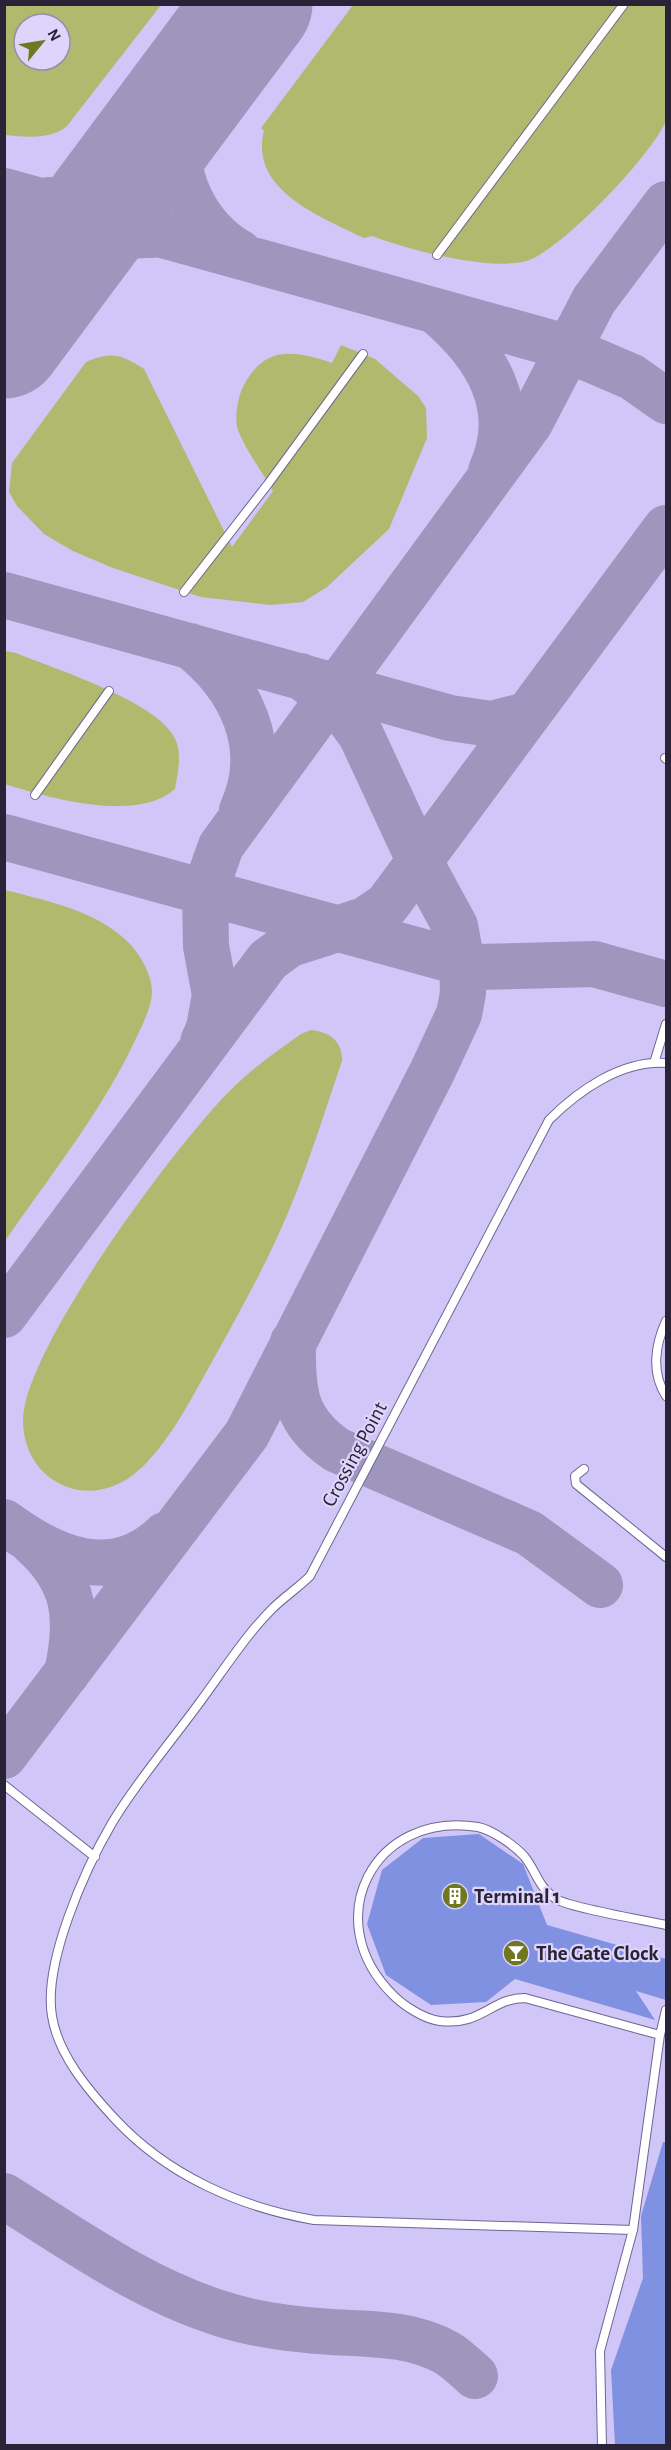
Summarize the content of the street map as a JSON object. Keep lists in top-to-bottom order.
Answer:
{
  "streets": {
    "lane": ["Crossing Point"]
  },
  "places": {
    "building": ["Terminal 1"],
    "bar": ["The Gate Clock"]
  },
  "north": "top right"
}
